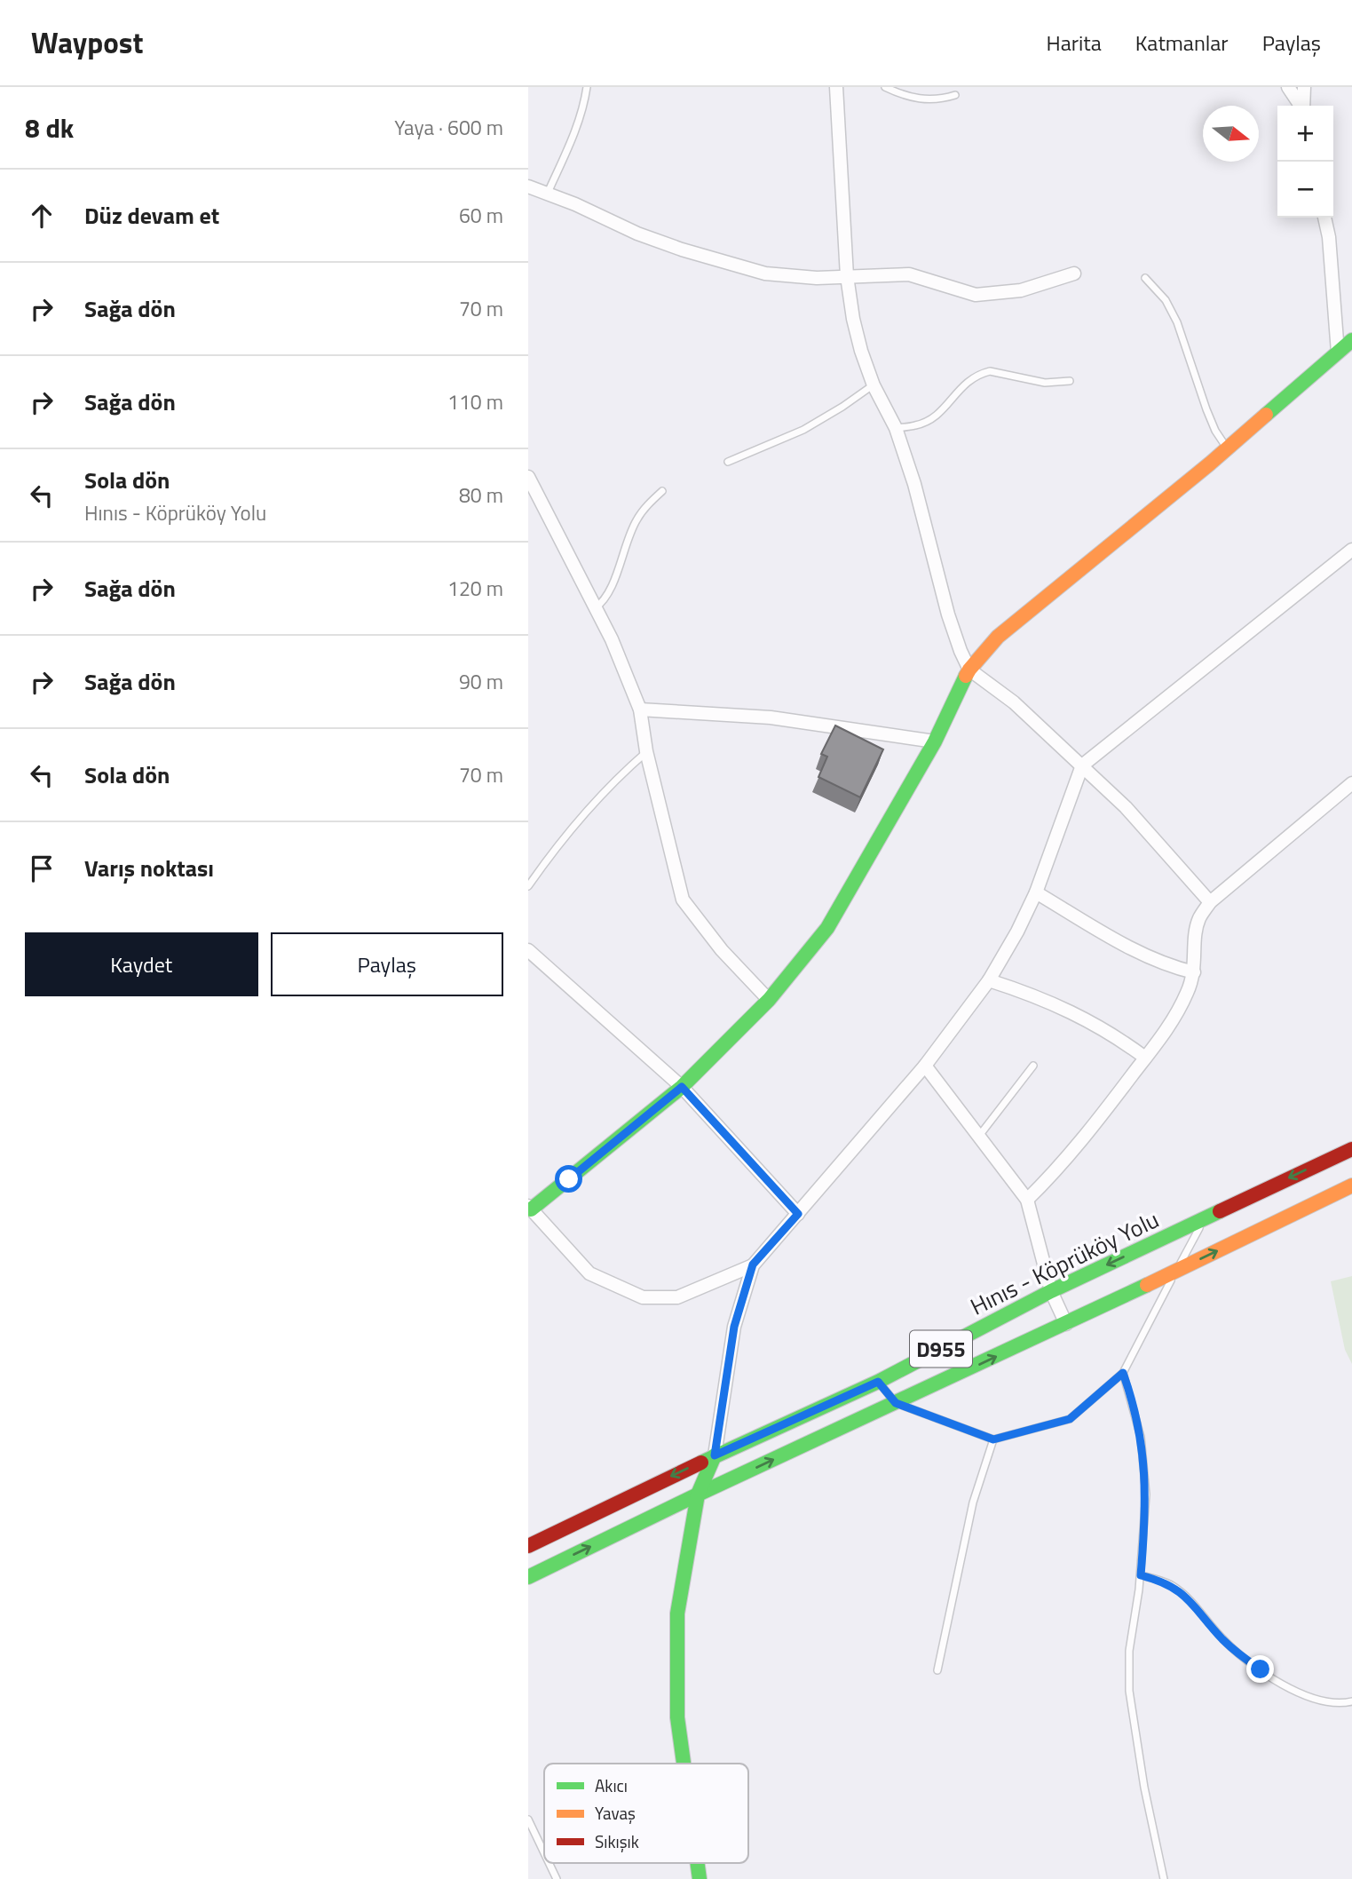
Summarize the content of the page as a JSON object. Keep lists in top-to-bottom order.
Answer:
{
  "streets": {
    "main road": ["Hınıs - Köprüköy Yolu", "D955"]
  },
  "legend": ["Akıcı", "Yavaş", "Sıkışık"],
  "north": "right",
  "page": {
    "header": "Waypost",
    "nav": ["Harita", "Katmanlar", "Paylaş"],
    "heading": ["8 dk", "Yaya · 600 m"],
    "map_buttons": ["+", "−"],
    "list": [
      ["Düz devam et", "60 m"],
      ["Sağa dön", "70 m"],
      ["Sağa dön", "110 m"],
      ["Sola dön", "Hınıs - Köprüköy Yolu", "80 m"],
      ["Sağa dön", "120 m"],
      ["Sağa dön", "90 m"],
      ["Sola dön", "70 m"],
      "Varış noktası"
    ],
    "buttons": ["Kaydet", "Paylaş"]
  }
}
